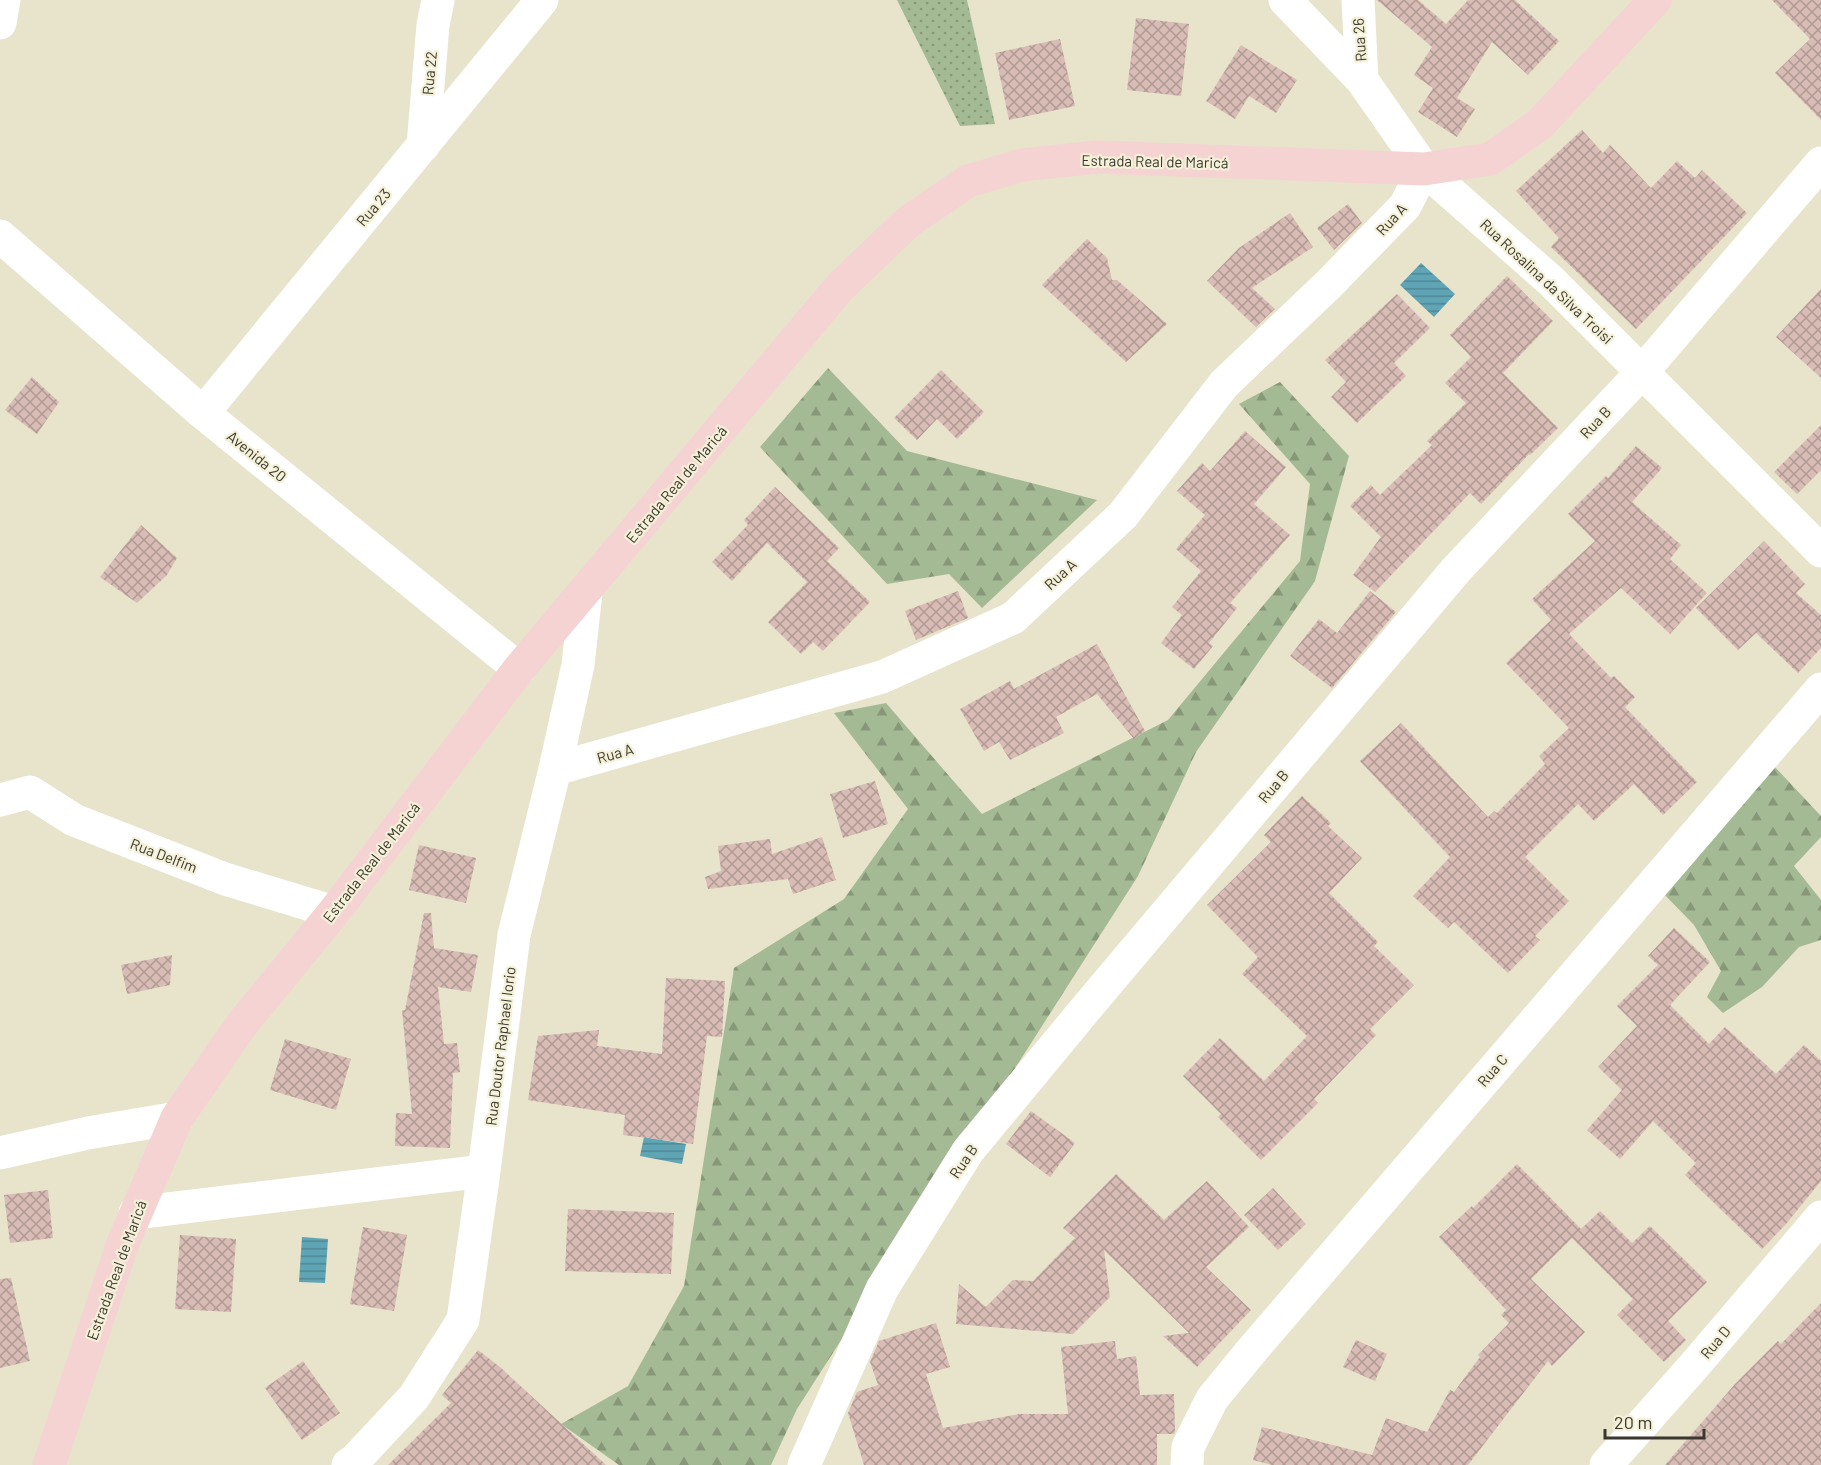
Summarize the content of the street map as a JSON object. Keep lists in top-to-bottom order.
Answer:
{
  "streets": {
    "main road": ["Estrada Real de Maricá"],
    "street": [
      "Rua 26",
      "Rua 22",
      "Rua 23",
      "Rua A",
      "Rua Rosalina da Silva Troisi",
      "Rua B",
      "Avenida 20",
      "Rua Delfim",
      "Rua Doutor Raphael Iorio",
      "Rua C",
      "Rua D"
    ]
  },
  "crossings": [
    ["Rua 26", "Rua Rosalina da Silva Troisi"],
    ["Rua 22", "Rua 23"],
    ["Estrada Real de Maricá", "Rua A"],
    ["Estrada Real de Maricá", "Rua Rosalina da Silva Troisi"],
    ["Estrada Real de Maricá", "Avenida 20"],
    ["Estrada Real de Maricá", "Rua Delfim"],
    ["Estrada Real de Maricá", "Rua Doutor Raphael Iorio"],
    ["Rua 23", "Avenida 20"],
    ["Rua A", "Rua Rosalina da Silva Troisi"],
    ["Rua A", "Rua Doutor Raphael Iorio"],
    ["Rua Rosalina da Silva Troisi", "Rua B"]
  ],
  "scale_bar": "20 m"
}
